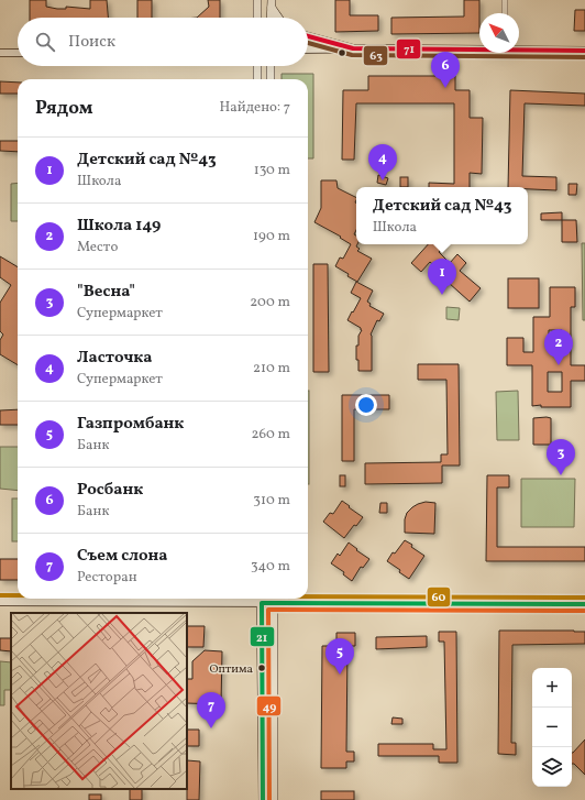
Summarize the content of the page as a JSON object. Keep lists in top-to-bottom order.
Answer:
{
  "places": ["Оптима"],
  "lines": [
    "transit line 71",
    "transit line 63",
    "transit line 60",
    "transit line 21",
    "transit line 49"
  ],
  "north": "top left",
  "page": {
    "search": "Поиск",
    "pins": [
      "6",
      "4",
      "1",
      "2",
      "3",
      "5",
      "7"
    ],
    "heading": ["Рядом", "Найдено: 7"],
    "list": [
      {
        "mark": "1",
        "name": "Детский сад №43",
        "note": "Школа",
        "value": "130 m"
      },
      {
        "mark": "2",
        "name": "Школа 149",
        "note": "Место",
        "value": "190 m"
      },
      {
        "mark": "3",
        "name": "\"Весна\"",
        "note": "Супермаркет",
        "value": "200 m"
      },
      {
        "mark": "4",
        "name": "Ласточка",
        "note": "Супермаркет",
        "value": "210 m"
      },
      {
        "mark": "5",
        "name": "Газпромбанк",
        "note": "Банк",
        "value": "260 m"
      },
      {
        "mark": "6",
        "name": "Росбанк",
        "note": "Банк",
        "value": "310 m"
      },
      {
        "mark": "7",
        "name": "Съем слона",
        "note": "Ресторан",
        "value": "340 m"
      }
    ],
    "popup": ["Детский сад №43", "Школа"],
    "map_buttons": ["+", "−"]
  }
}
